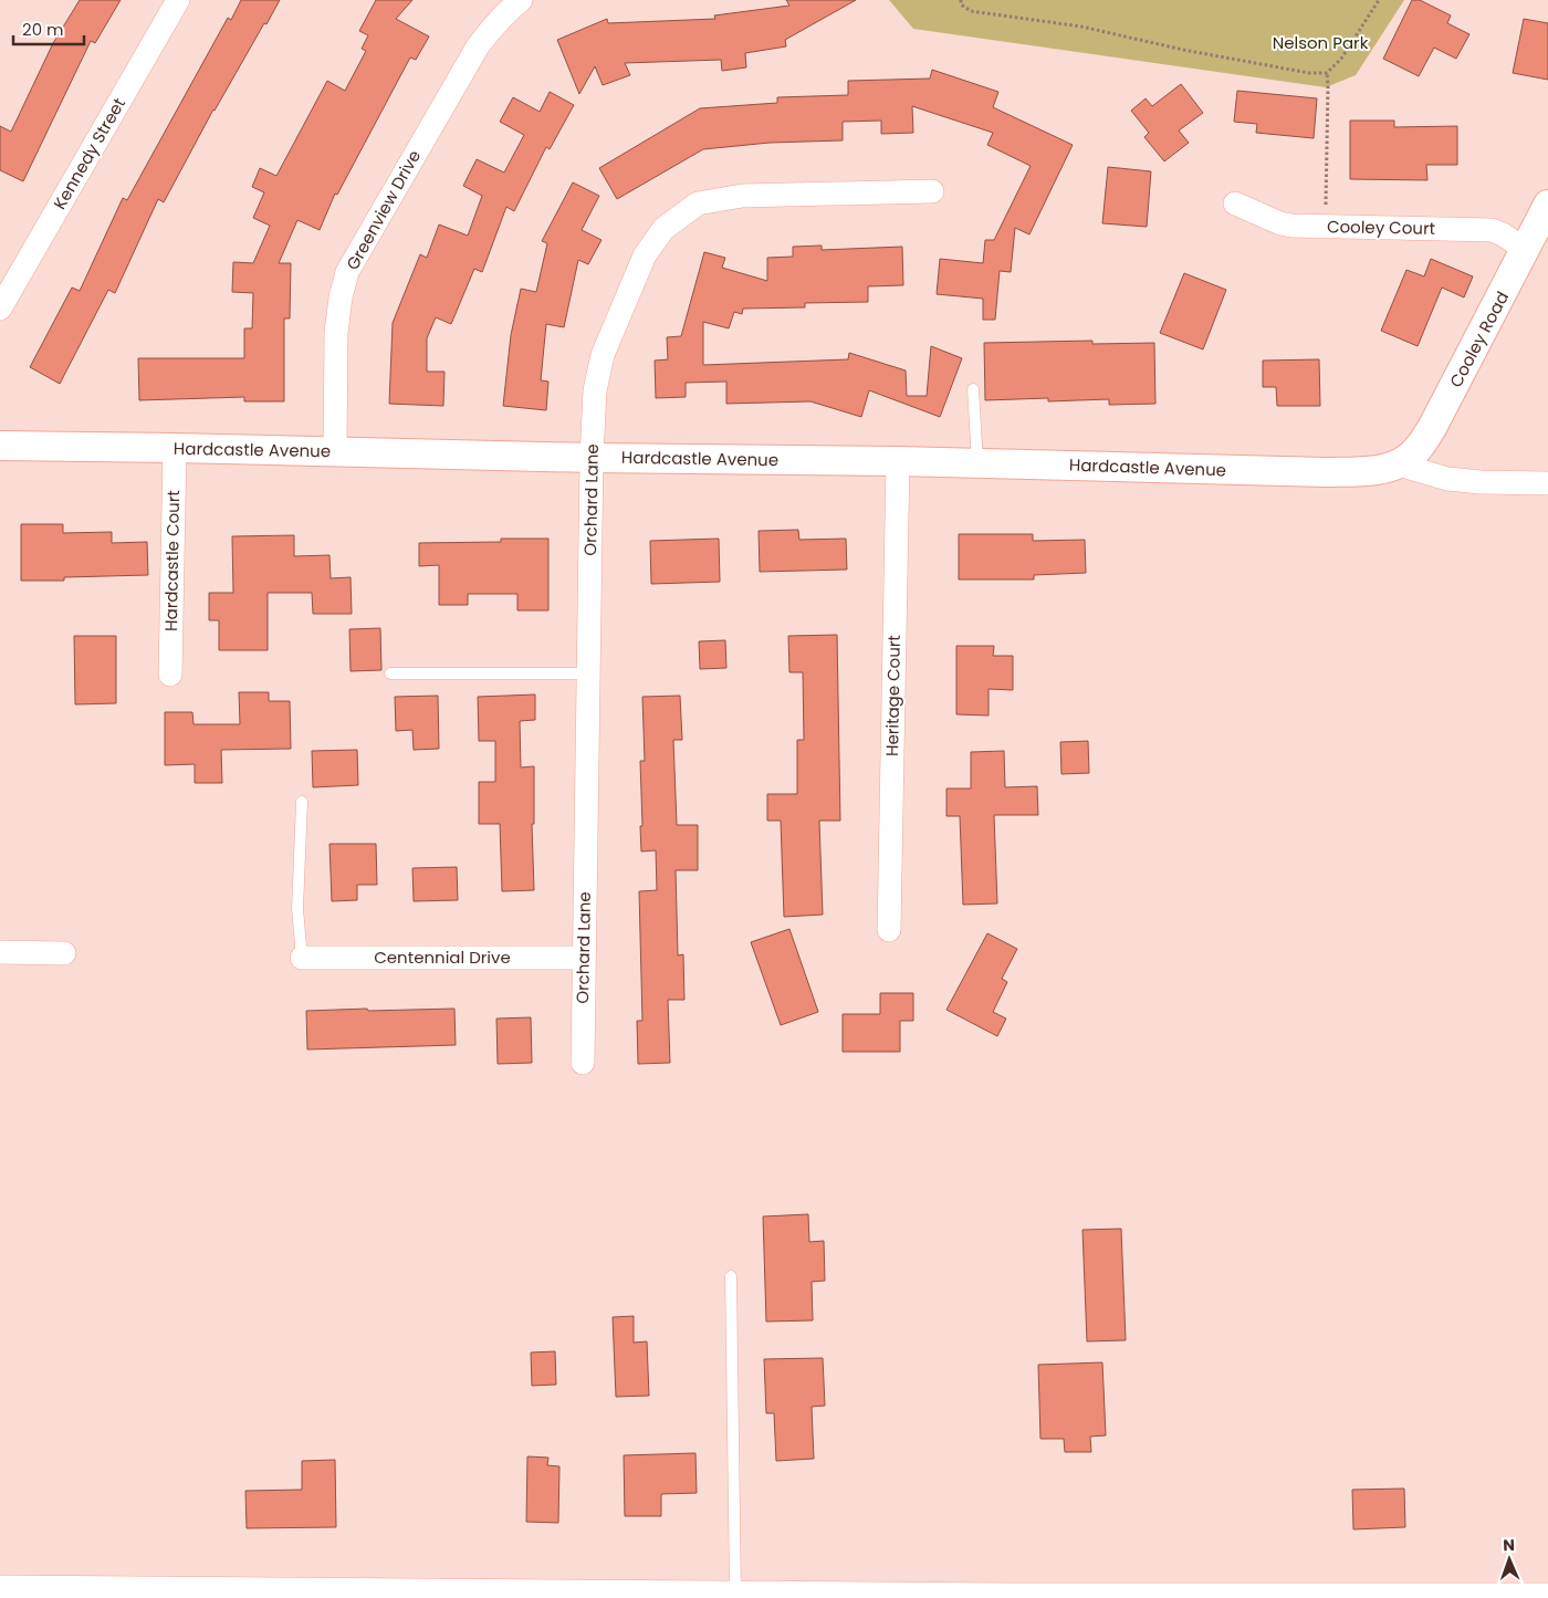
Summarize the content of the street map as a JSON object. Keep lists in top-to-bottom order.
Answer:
{
  "streets": {
    "street": [
      "Kennedy Street",
      "Greenview Drive",
      "Cooley Court",
      "Cooley Road",
      "Hardcastle Avenue",
      "Orchard Lane",
      "Hardcastle Court",
      "Heritage Court",
      "Centennial Drive"
    ]
  },
  "crossings": [
    ["Greenview Drive", "Hardcastle Avenue"],
    ["Cooley Court", "Cooley Road"],
    ["Cooley Road", "Hardcastle Avenue"],
    ["Hardcastle Avenue", "Orchard Lane"],
    ["Hardcastle Avenue", "Hardcastle Court"],
    ["Hardcastle Avenue", "Heritage Court"],
    ["Orchard Lane", "Centennial Drive"]
  ],
  "parks": ["Nelson Park"],
  "scale_bar": "20 m",
  "north": "top"
}
